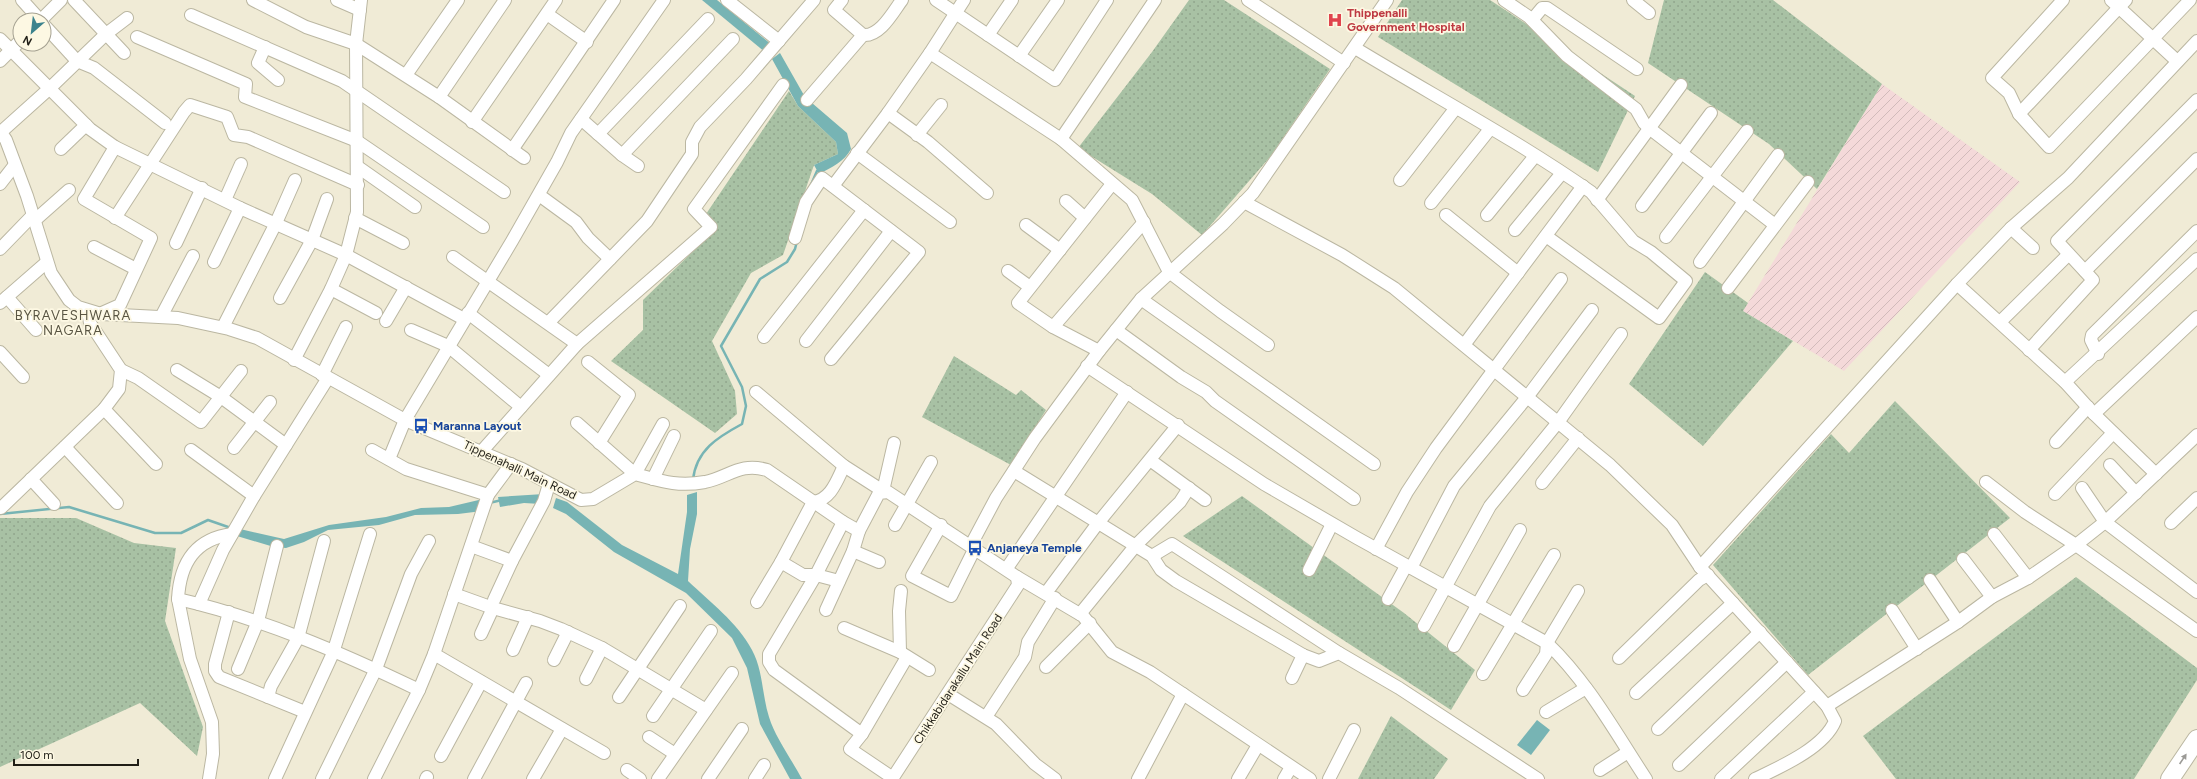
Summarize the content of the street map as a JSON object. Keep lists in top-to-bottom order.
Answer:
{
  "streets": {
    "street": ["Tippenahalli Main Road", "Chikkabidarakallu Main Road"]
  },
  "districts": ["BYRAVESHWARA NAGARA"],
  "places": {
    "hospital": ["Thippenalli Government Hospital"],
    "bus stop": ["Maranna Layout", "Anjaneya Temple"]
  },
  "scale_bar": "100 m",
  "north": "bottom left"
}
